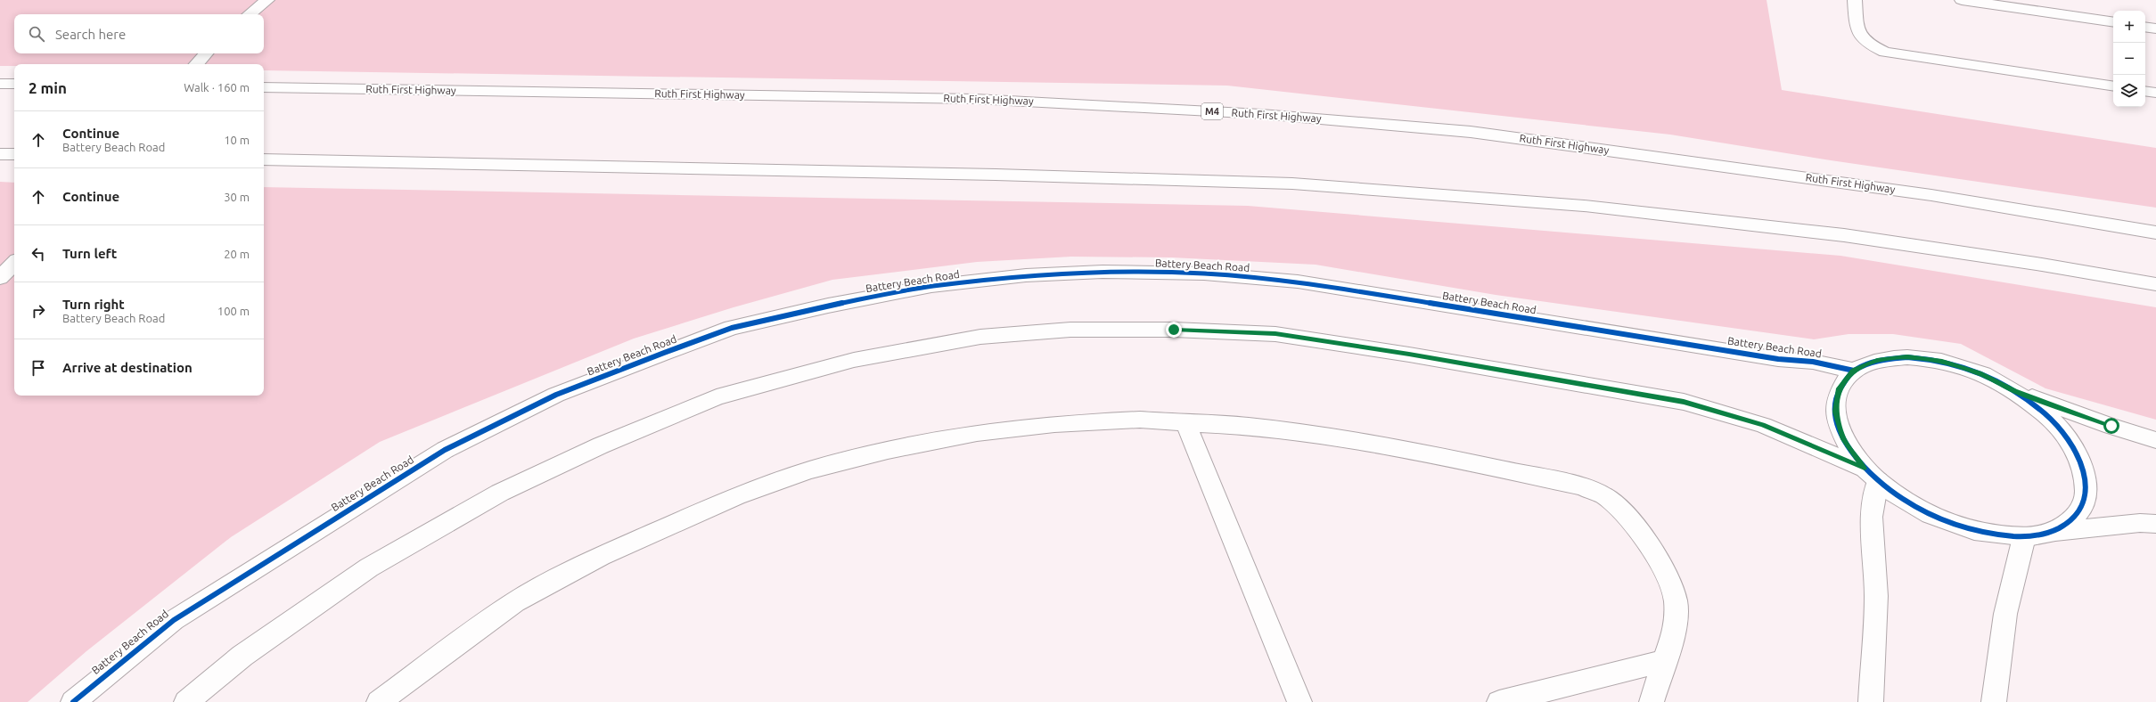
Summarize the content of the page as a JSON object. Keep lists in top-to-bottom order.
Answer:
{
  "streets": {
    "main road": ["Ruth First Highway", "M4", "Battery Beach Road"]
  },
  "page": {
    "map_buttons": ["+", "−"],
    "search": "Search here",
    "heading": ["2 min", "Walk · 160 m"],
    "list": [
      ["Continue", "Battery Beach Road", "10 m"],
      ["Continue", "30 m"],
      ["Turn left", "20 m"],
      ["Turn right", "Battery Beach Road", "100 m"],
      "Arrive at destination"
    ]
  }
}
